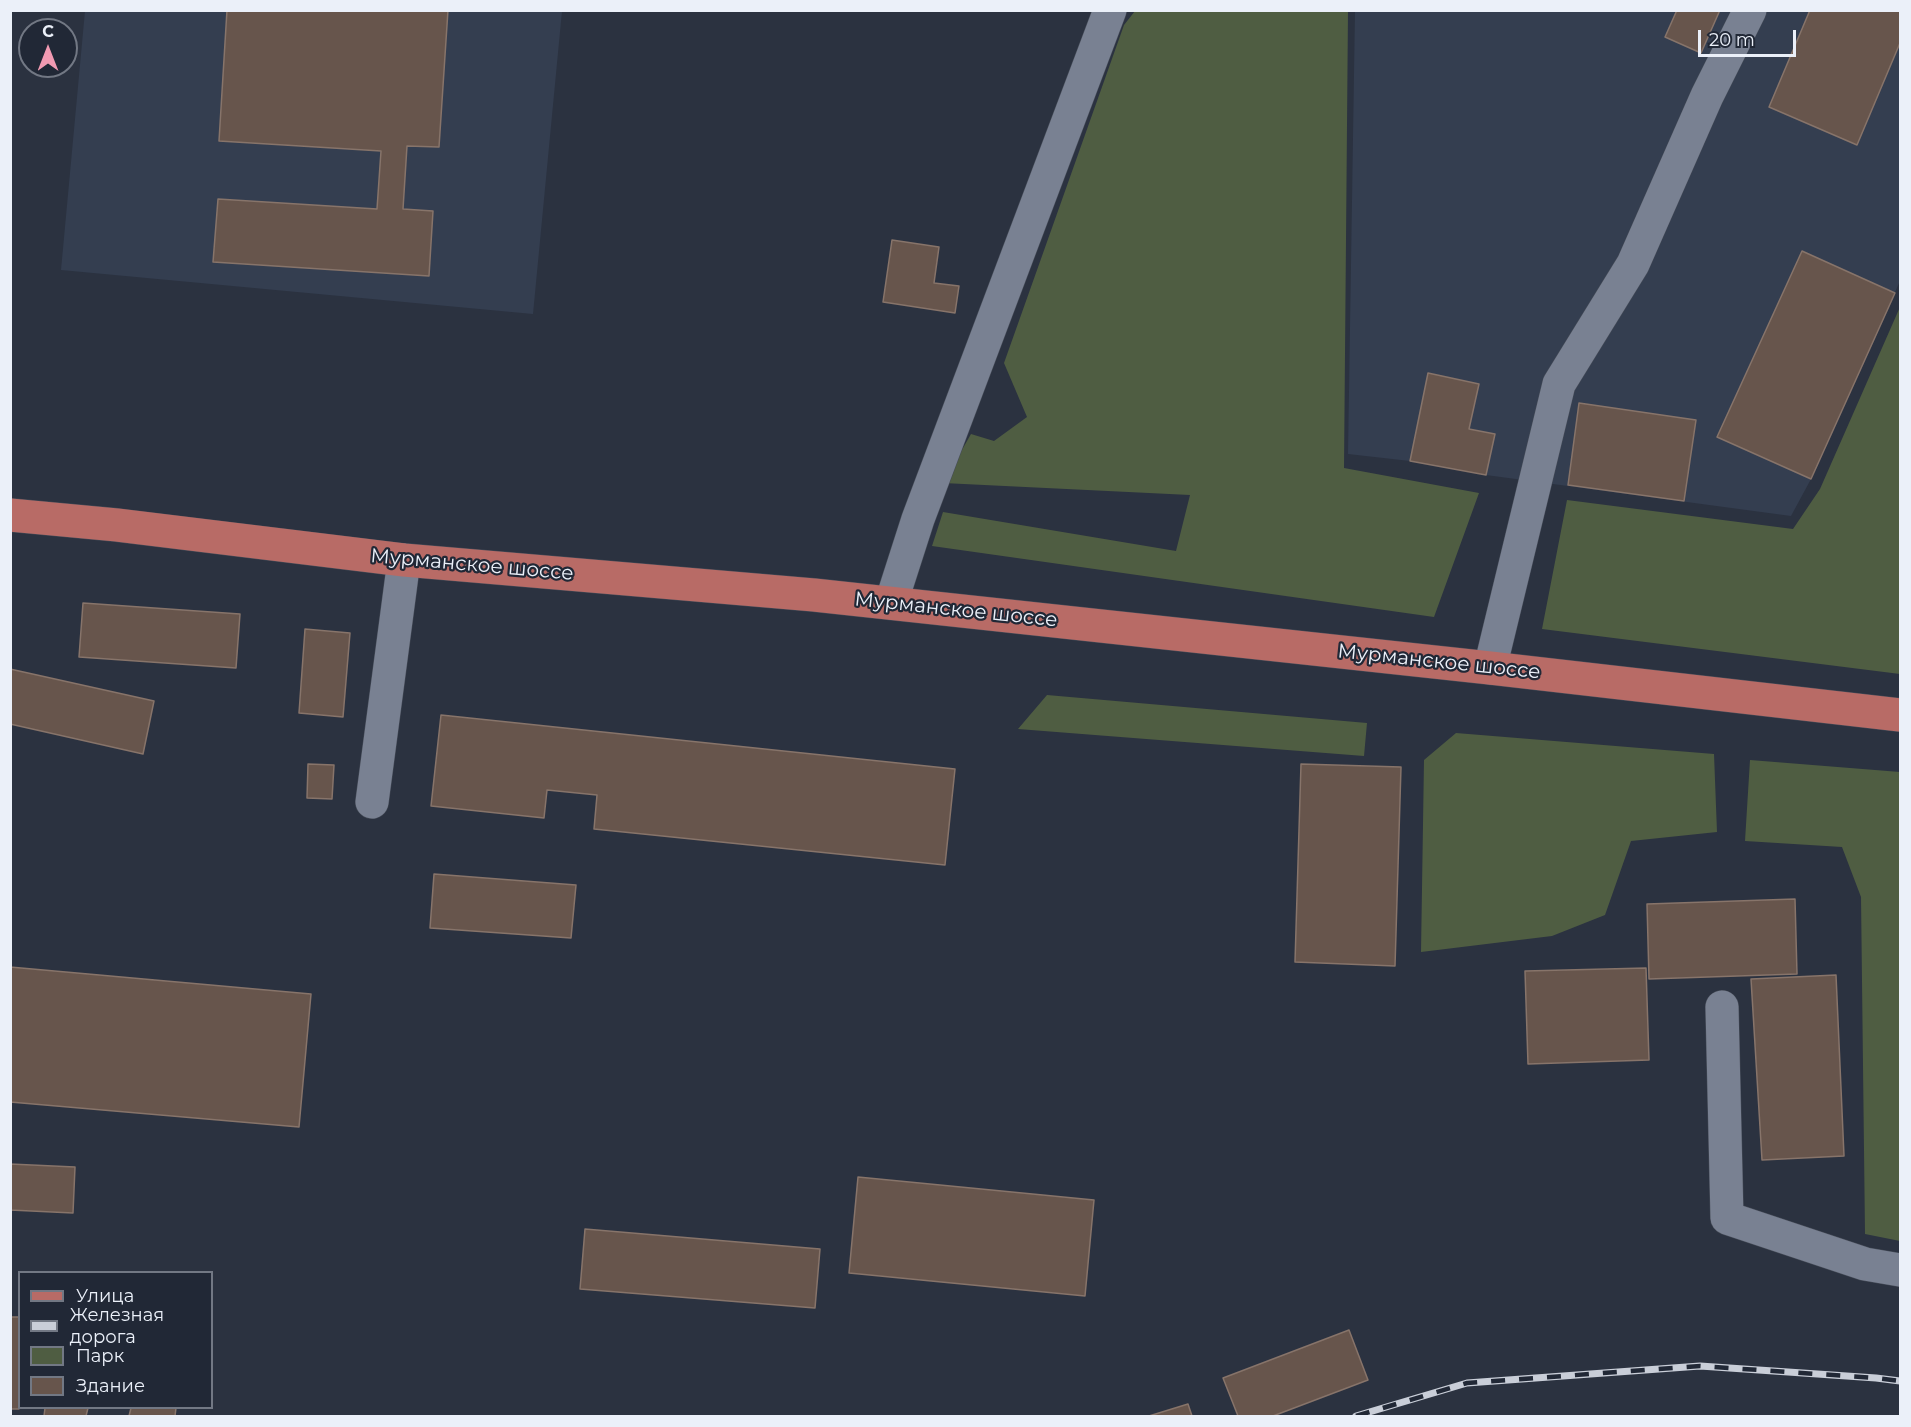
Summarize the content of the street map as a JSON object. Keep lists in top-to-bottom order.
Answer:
{
  "streets": {
    "main road": ["Мурманское шоссе"]
  },
  "legend": [
    "Улица",
    "Железная дорога",
    "Парк",
    "Здание"
  ],
  "scale_bar": "20 m",
  "north": "top"
}
